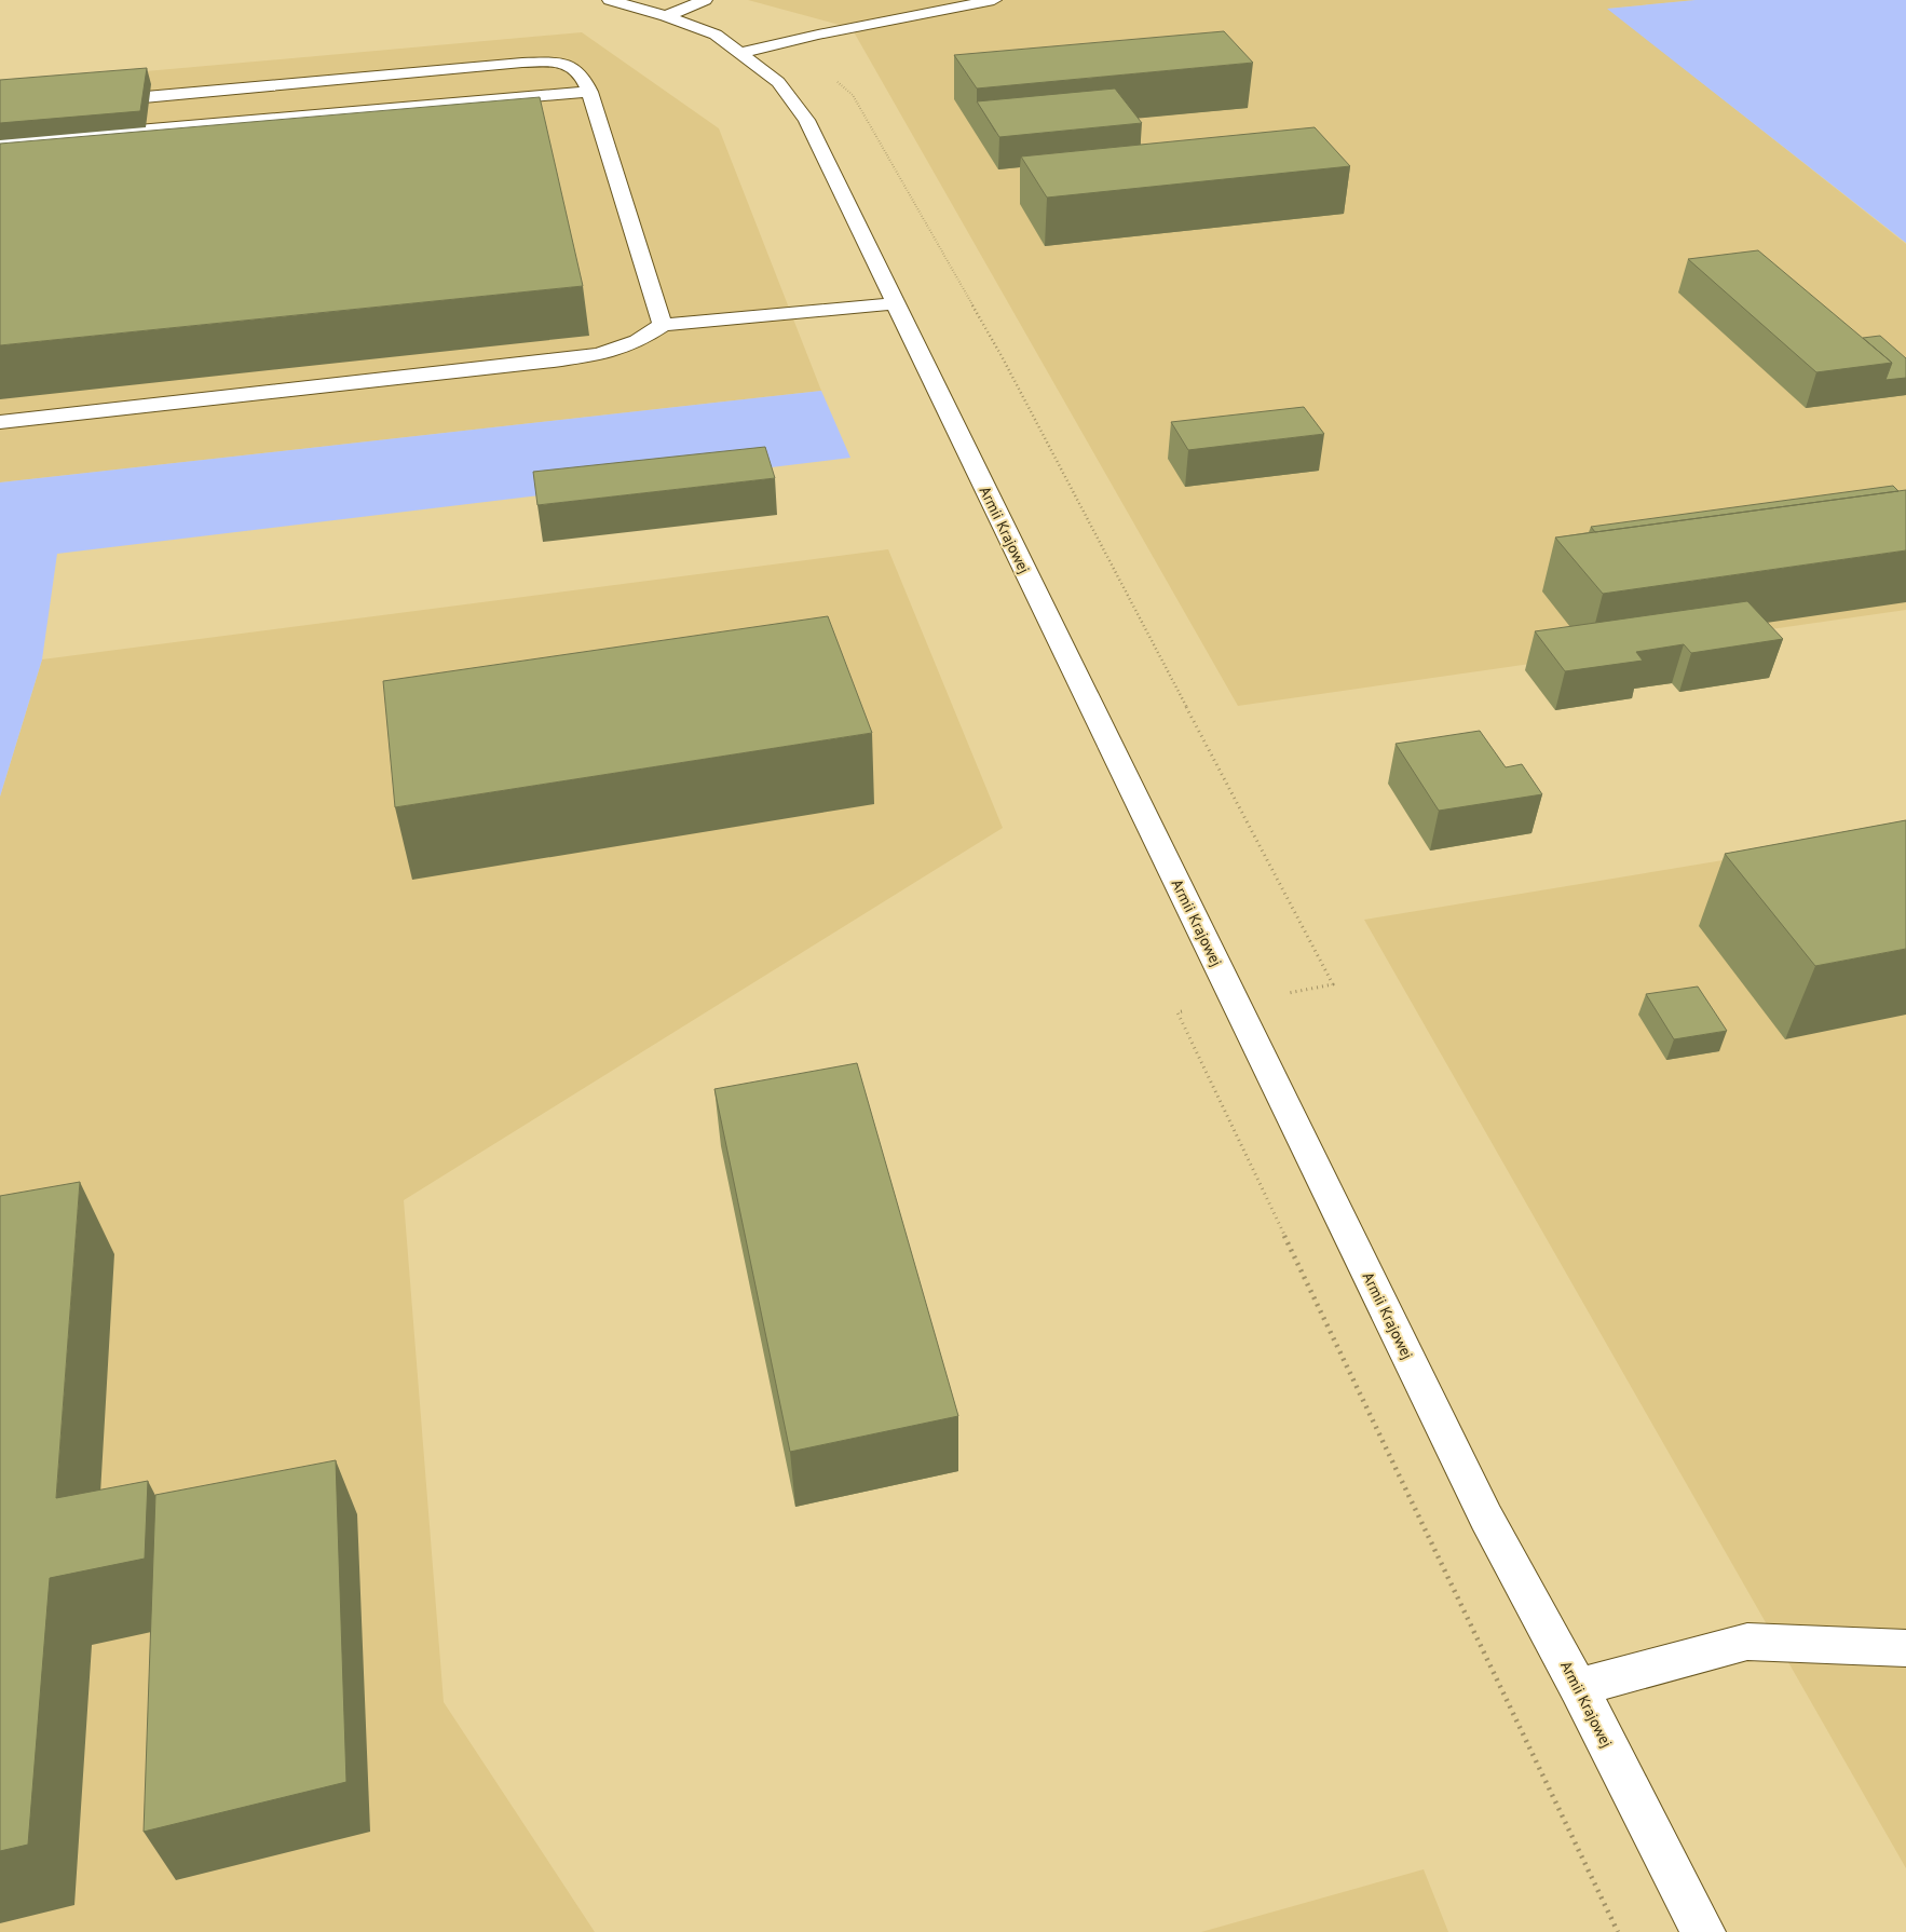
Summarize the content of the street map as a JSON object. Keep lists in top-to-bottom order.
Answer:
{
  "streets": {
    "street": ["Armii Krajowej"]
  }
}
